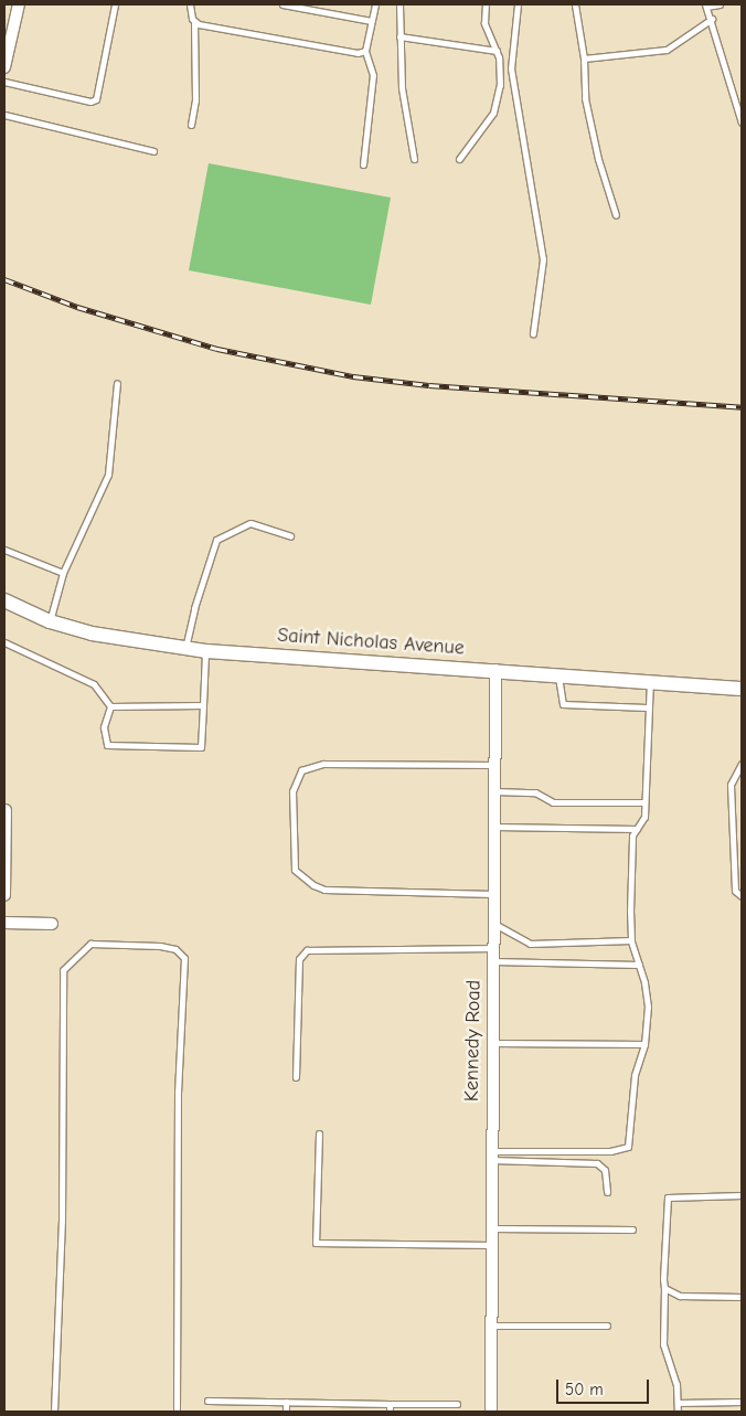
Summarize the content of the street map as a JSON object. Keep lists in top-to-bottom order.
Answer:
{
  "streets": {
    "street": ["Saint Nicholas Avenue", "Kennedy Road"]
  },
  "crossings": [
    ["Saint Nicholas Avenue", "Kennedy Road"]
  ],
  "scale_bar": "50 m"
}
